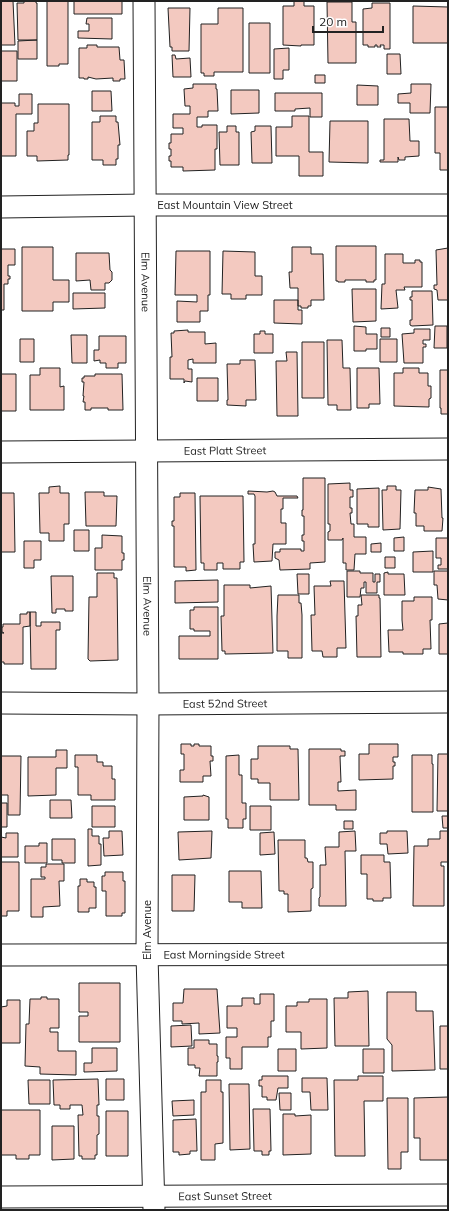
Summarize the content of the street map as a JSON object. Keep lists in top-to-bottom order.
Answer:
{
  "streets": {
    "street": [
      "East Mountain View Street",
      "Elm Avenue",
      "East Platt Street",
      "East 52nd Street",
      "East Morningside Street",
      "East Sunset Street"
    ]
  },
  "crossings": [
    ["East Mountain View Street", "Elm Avenue"],
    ["Elm Avenue", "East Platt Street"],
    ["Elm Avenue", "East 52nd Street"],
    ["Elm Avenue", "East Morningside Street"],
    ["Elm Avenue", "East Sunset Street"]
  ],
  "scale_bar": "20 m"
}
